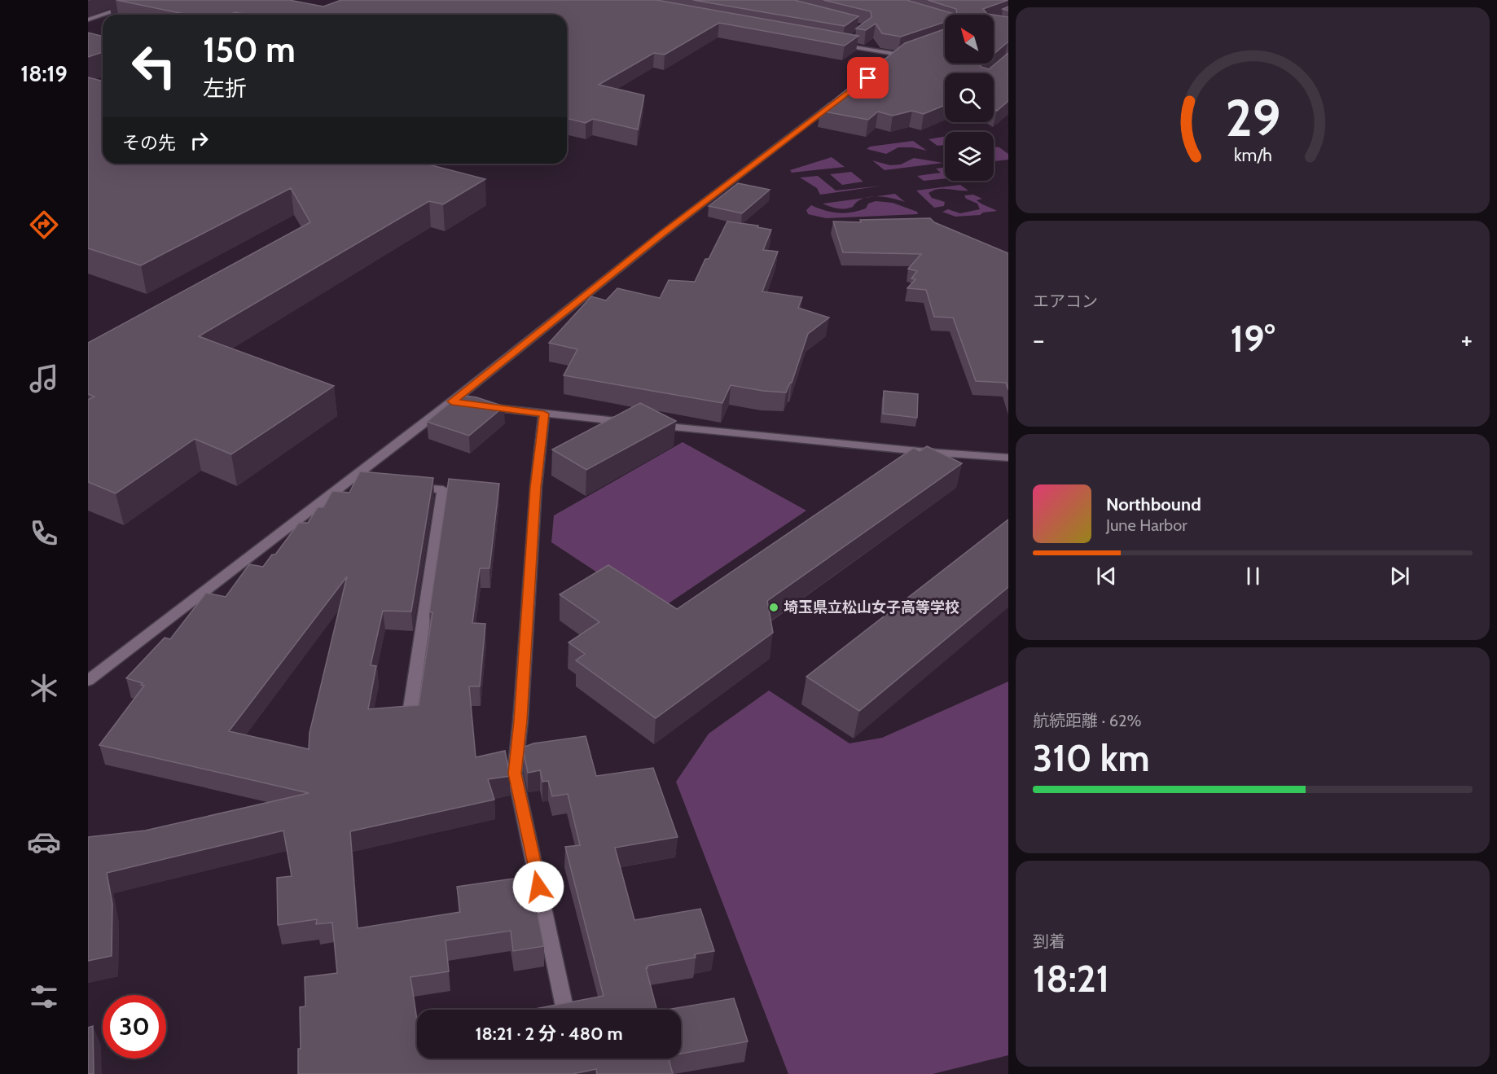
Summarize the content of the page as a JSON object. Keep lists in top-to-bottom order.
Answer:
{
  "places": ["埼玉県立松山女子高等学校"],
  "north": "top left",
  "page": {
    "tabs": "18:19",
    "turn": ["150 m", "左折"],
    "then": "その先",
    "tile": [
      "エアコン",
      ["航続距離 · 62%", "310 km"],
      ["到着", "18:21"]
    ],
    "heat": ["−", "19°", "+"],
    "song": ["Northbound", "June Harbor"],
    "limit": "30",
    "trip": "18:21 · 2 分 · 480 m",
    "gauge": ["29", "km/h"]
  }
}
